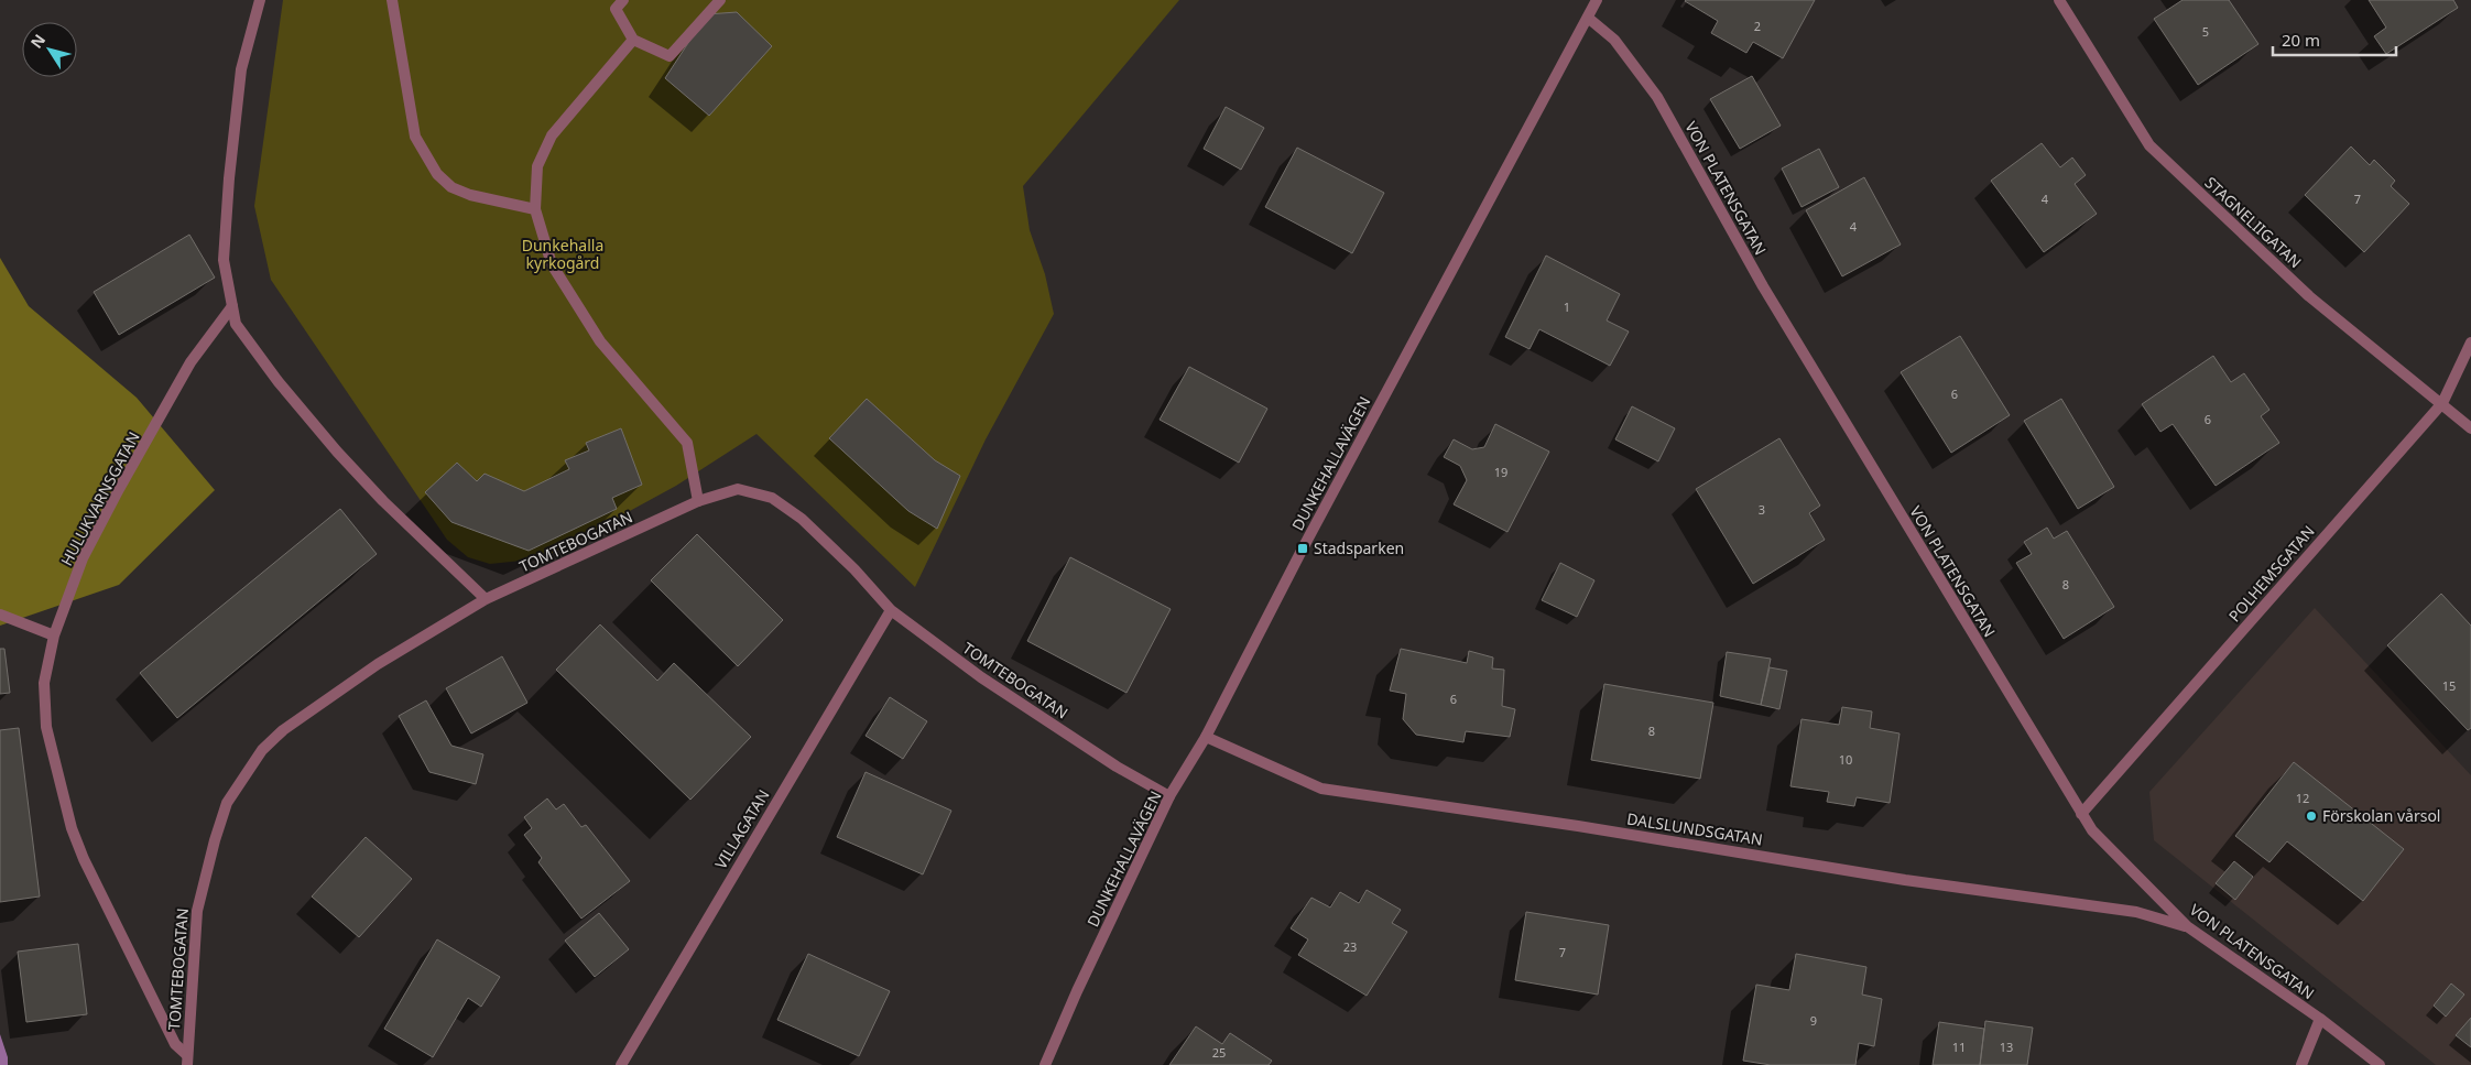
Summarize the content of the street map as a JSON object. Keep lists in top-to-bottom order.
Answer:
{
  "streets": {
    "street": [
      "VON PLATENSGATAN",
      "STAGNELIIGATAN",
      "DUNKEHALLAVÄGEN",
      "HULUKVARNSGATAN",
      "TOMTEBOGATAN",
      "POLHEMSGATAN",
      "VILLAGATAN",
      "DALSLUNDSGATAN"
    ]
  },
  "crossings": [
    ["VON PLATENSGATAN", "DUNKEHALLAVÄGEN"],
    ["VON PLATENSGATAN", "POLHEMSGATAN"],
    ["VON PLATENSGATAN", "DALSLUNDSGATAN"],
    ["STAGNELIIGATAN", "POLHEMSGATAN"],
    ["DUNKEHALLAVÄGEN", "TOMTEBOGATAN"],
    ["DUNKEHALLAVÄGEN", "DALSLUNDSGATAN"],
    ["HULUKVARNSGATAN", "TOMTEBOGATAN"],
    ["TOMTEBOGATAN", "VILLAGATAN"]
  ],
  "parks": ["Dunkehalla kyrkogård"],
  "places": {
    "transit": ["Stadsparken"],
    "other": ["Förskolan vårsol"]
  },
  "house_numbers": [
    "2",
    "5",
    "4",
    "7",
    "4",
    "1",
    "6",
    "6",
    "19",
    "3",
    "8",
    "15",
    "6",
    "8",
    "10",
    "12",
    "23",
    "7",
    "9",
    "11",
    "13",
    "25"
  ],
  "scale_bar": "20 m",
  "north": "top left"
}
